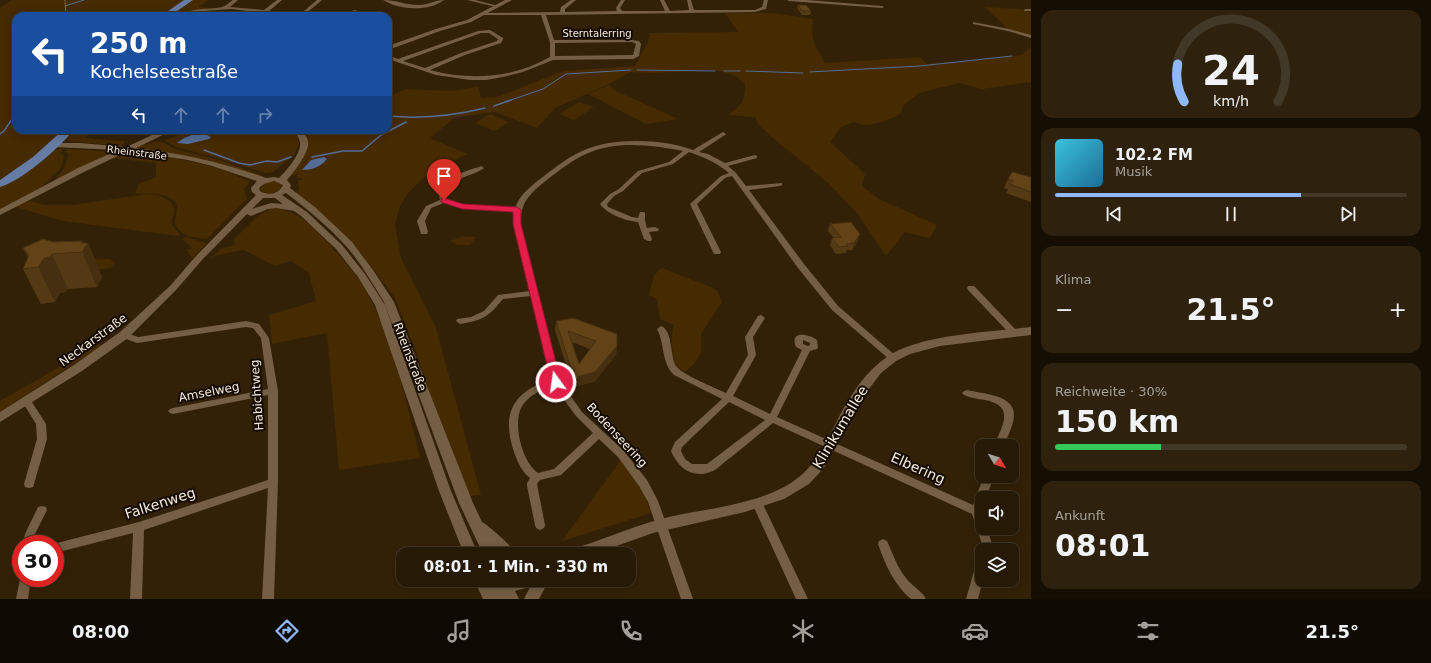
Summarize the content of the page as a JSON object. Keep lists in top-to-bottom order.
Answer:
{
  "streets": {
    "street": [
      "Sterntalerring",
      "Rheinstraße",
      "Neckarstraße",
      "Amselweg",
      "Habichtweg",
      "Klinikumallee",
      "Bodenseering",
      "Elbering",
      "Falkenweg"
    ]
  },
  "crossings": [
    ["Rheinstraße", "Neckarstraße"],
    ["Neckarstraße", "Habichtweg"],
    ["Amselweg", "Habichtweg"],
    ["Habichtweg", "Falkenweg"],
    ["Klinikumallee", "Bodenseering"],
    ["Klinikumallee", "Elbering"]
  ],
  "north": "bottom right",
  "page": {
    "turn": ["250 m", "Kochelseestraße"],
    "song": ["102.2 FM", "Musik"],
    "tile": [
      "Klima",
      ["Reichweite · 30%", "150 km"],
      ["Ankunft", "08:01"]
    ],
    "heat": ["−", "21.5°", "+"],
    "limit": "30",
    "trip": "08:01 · 1 Min. · 330 m",
    "tabs": ["08:00", "21.5°"],
    "gauge": ["24", "km/h"]
  }
}
